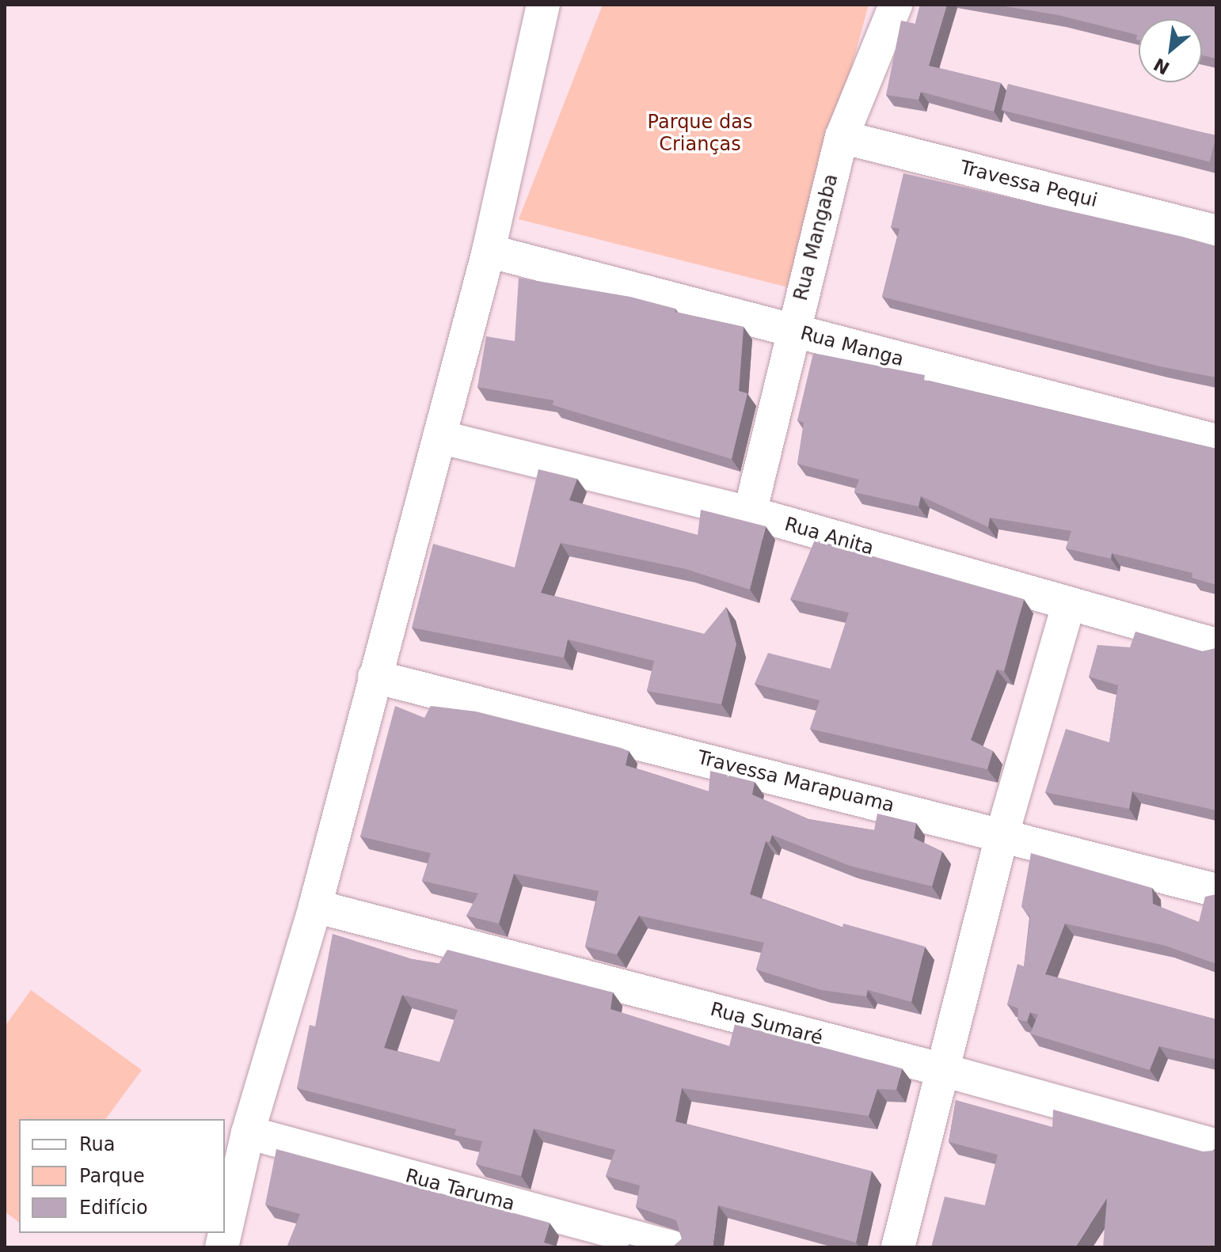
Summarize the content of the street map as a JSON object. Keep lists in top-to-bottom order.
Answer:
{
  "streets": {
    "street": [
      "Travessa Pequi",
      "Rua Mangaba",
      "Rua Manga",
      "Rua Anita",
      "Travessa Marapuama",
      "Rua Sumaré",
      "Rua Taruma"
    ]
  },
  "crossings": [
    ["Travessa Pequi", "Rua Mangaba"],
    ["Rua Mangaba", "Rua Manga"],
    ["Rua Mangaba", "Rua Anita"]
  ],
  "parks": ["Parque das Crianças"],
  "legend": ["Rua", "Parque", "Edifício"],
  "north": "bottom left"
}
